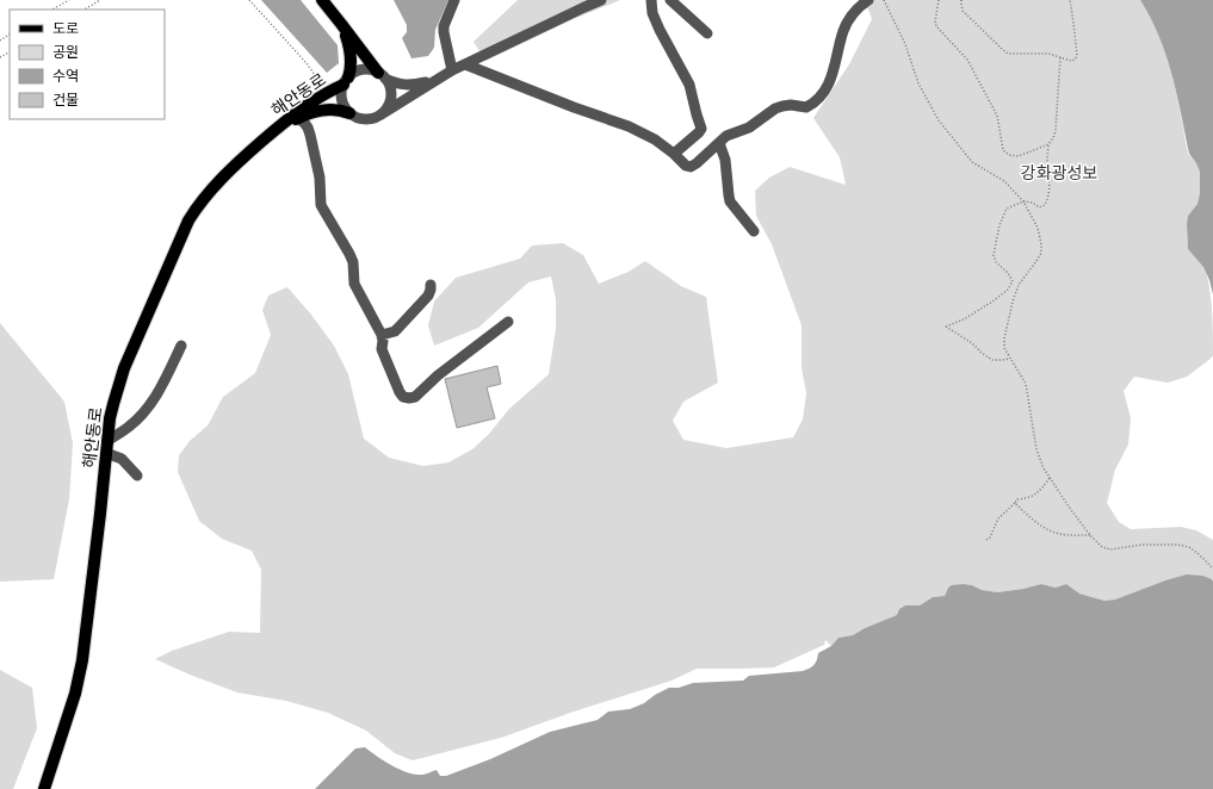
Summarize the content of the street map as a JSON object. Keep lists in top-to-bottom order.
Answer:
{
  "streets": {
    "main road": ["해안동로"]
  },
  "parks": ["강화광성보"],
  "legend": [
    "도로",
    "공원",
    "수역",
    "건물"
  ]
}
